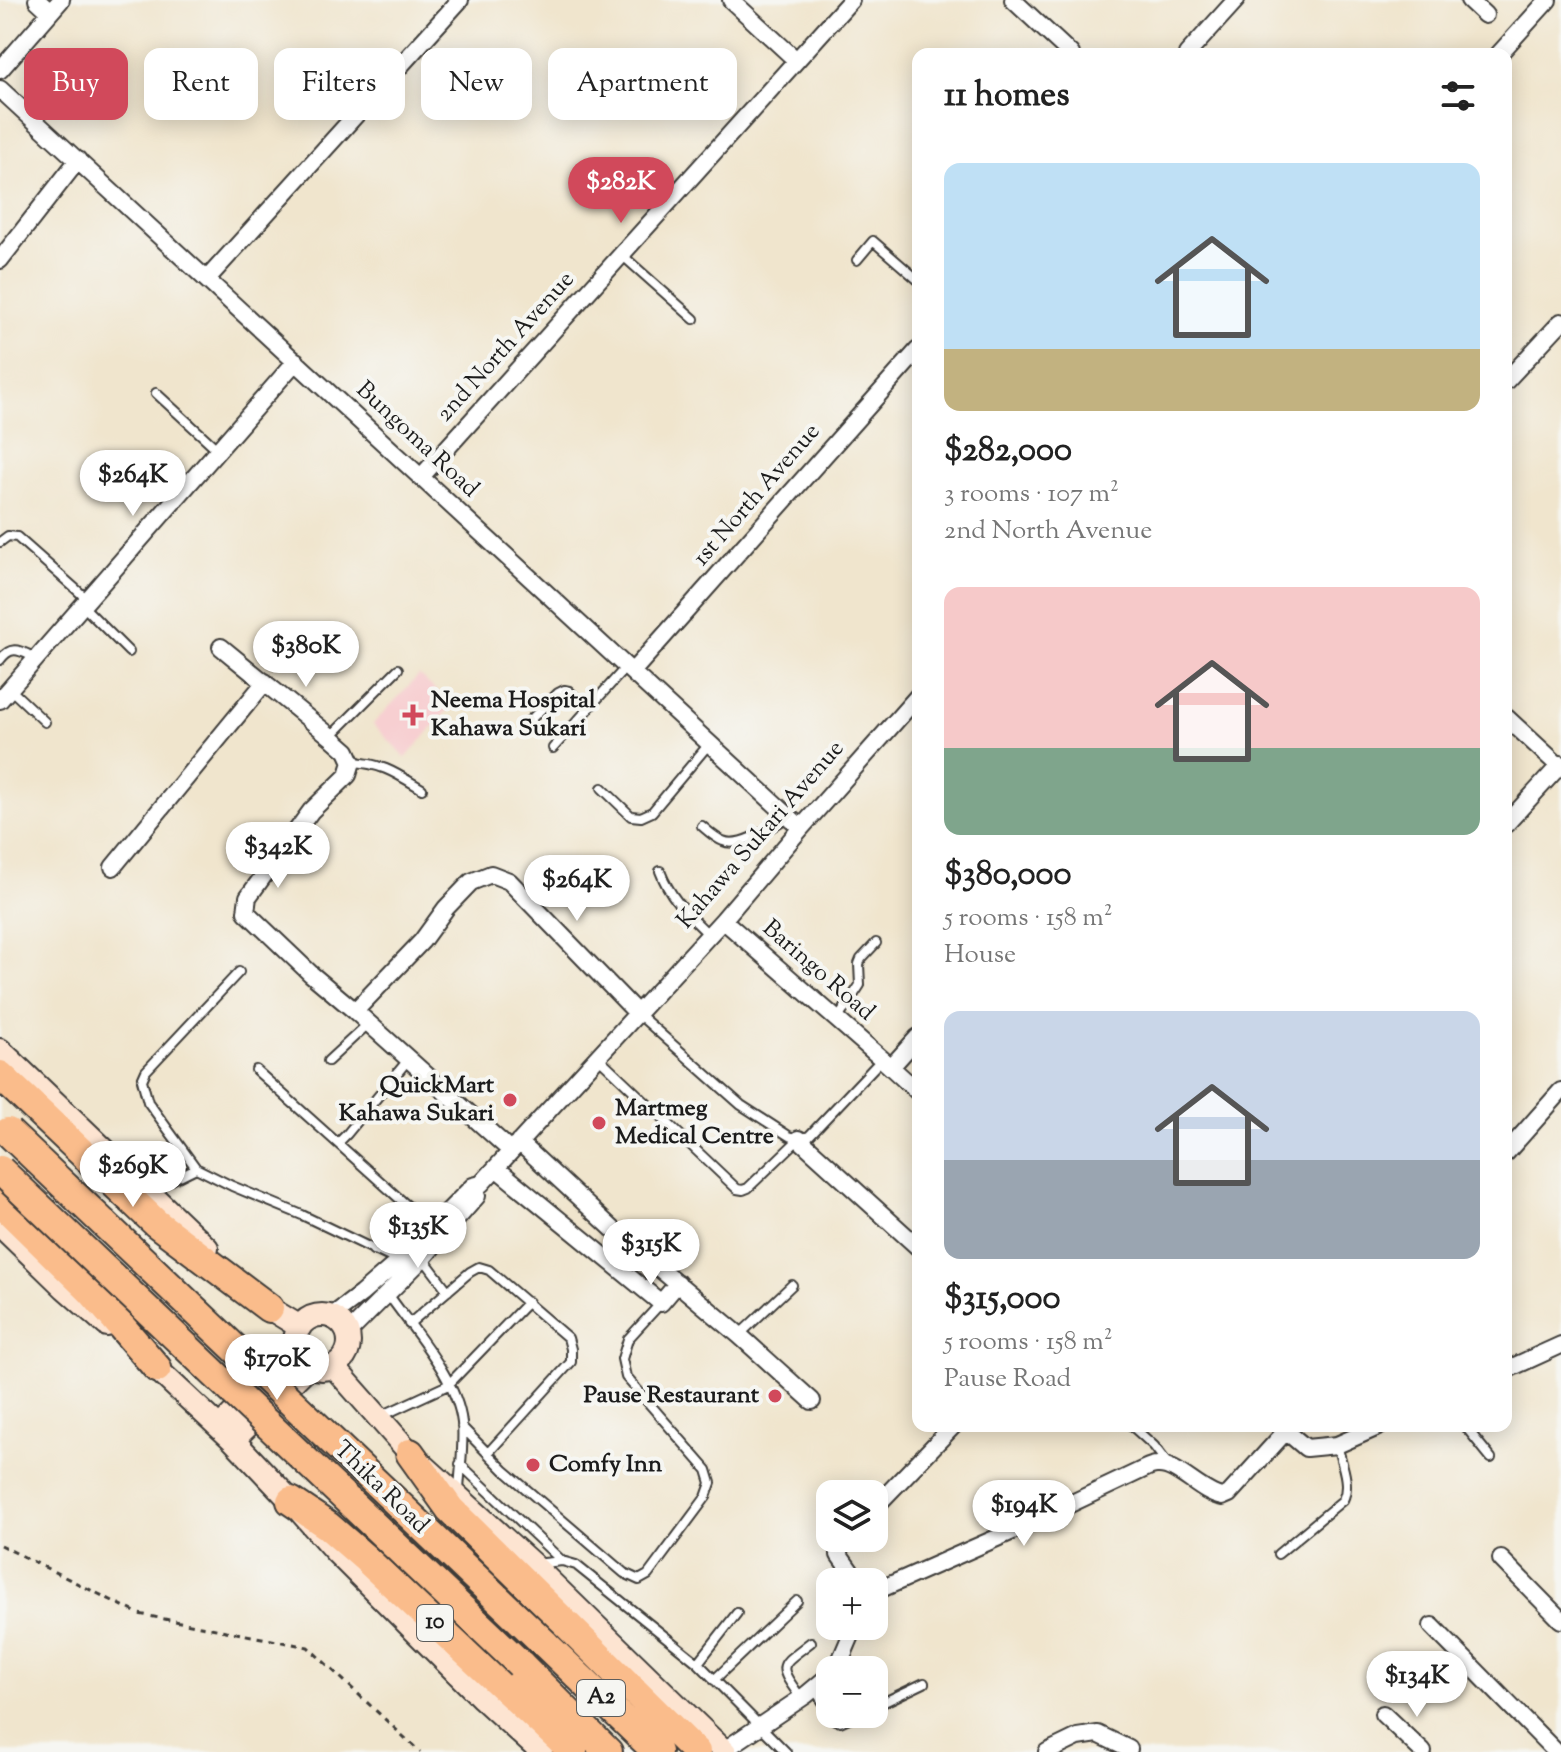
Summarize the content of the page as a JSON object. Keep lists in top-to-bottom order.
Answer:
{
  "streets": {
    "highway": ["Thika Road", "10", "A2"],
    "street": [
      "2nd North Avenue",
      "Bungoma Road",
      "1st North Avenue",
      "Kahawa Sukari Avenue",
      "Baringo Road"
    ]
  },
  "crossings": [
    ["2nd North Avenue", "Bungoma Road"],
    ["Bungoma Road", "1st North Avenue"],
    ["Bungoma Road", "Kahawa Sukari Avenue"],
    ["Kahawa Sukari Avenue", "Baringo Road"],
    ["Kahawa Sukari Avenue", "Thika Road"]
  ],
  "places": {
    "health": ["Neema Hospital Kahawa Sukari"],
    "other": [
      "QuickMart Kahawa Sukari",
      "Martmeg Medical Centre",
      "Pause Restaurant",
      "Comfy Inn"
    ]
  },
  "page": {
    "chip": [
      "Buy",
      "Rent",
      "Filters",
      "New",
      "Apartment"
    ],
    "heading": "11 homes",
    "list": [
      {
        "name": "$282,000",
        "note": "3 rooms · 107 m² · 2nd North Avenue"
      },
      {
        "name": "$380,000",
        "note": "5 rooms · 158 m² · House"
      },
      {
        "name": "$315,000",
        "note": "5 rooms · 158 m² · Pause Road"
      }
    ],
    "price": [
      "$282K",
      "$264K",
      "$380K",
      "$342K",
      "$264K",
      "$269K",
      "$135K",
      "$315K",
      "$170K",
      "$194K",
      "$134K"
    ],
    "map_buttons": ["+", "−"]
  }
}
